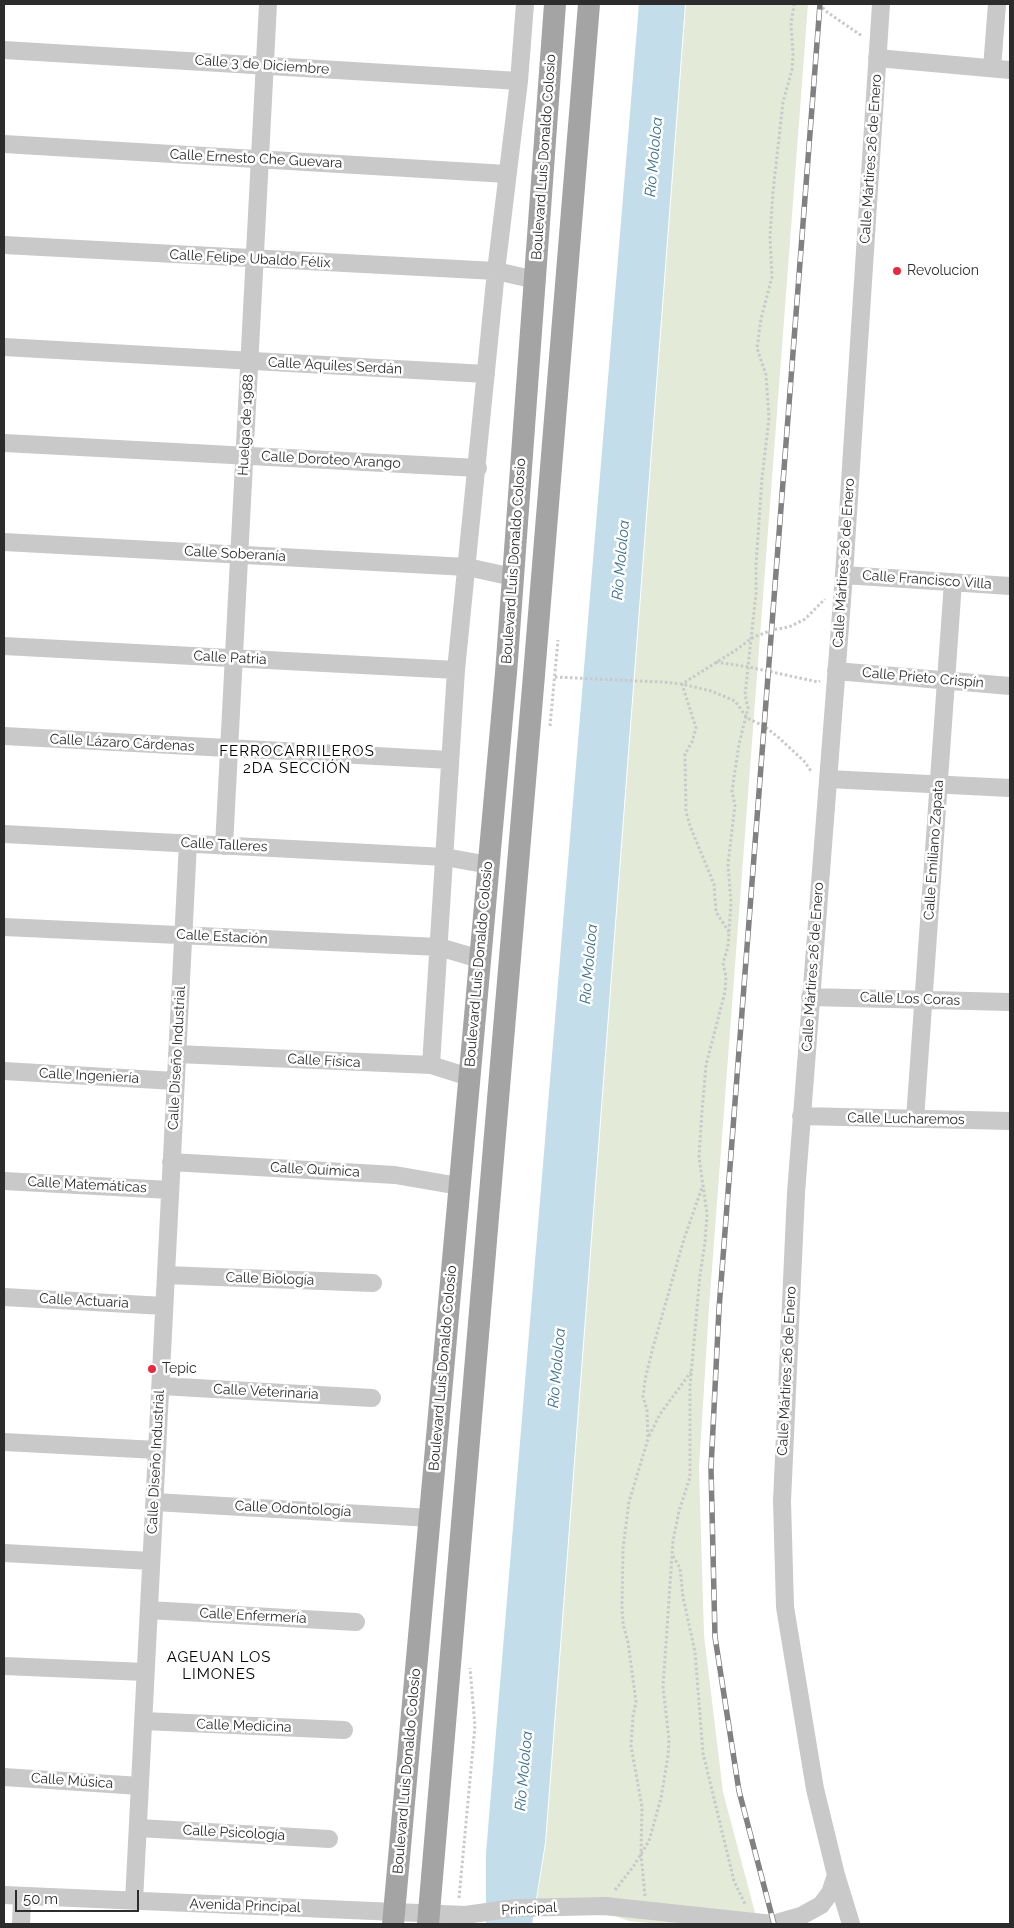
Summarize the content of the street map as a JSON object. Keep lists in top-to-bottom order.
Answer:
{
  "streets": {
    "main road": ["Boulevard Luis Donaldo Colosio"],
    "street": [
      "Calle 3 de Diciembre",
      "Calle Ernesto Che Guevara",
      "Calle Mártires 26 de Enero",
      "Calle Felipe Ubaldo Félix",
      "Calle Aquiles Serdán",
      "Huelga de 1988",
      "Calle Doroteo Arango",
      "Calle Soberanía",
      "Calle Francisco Villa",
      "Calle Patria",
      "Calle Prieto Crispín",
      "Calle Lázaro Cárdenas",
      "Calle Talleres",
      "Calle Emiliano Zapata",
      "Calle Estación",
      "Calle Los Coras",
      "Calle Diseño Industrial",
      "Calle Física",
      "Calle Ingeniería",
      "Calle Lucharemos",
      "Calle Química",
      "Calle Matemáticas",
      "Calle Biología",
      "Calle Actuaria",
      "Calle Veterinaria",
      "Calle Odontología",
      "Calle Enfermería",
      "Calle Medicina",
      "Calle Música",
      "Calle Psicología",
      "Avenida Principal",
      "Principal"
    ]
  },
  "crossings": [
    ["Calle 3 de Diciembre", "Huelga de 1988"],
    ["Boulevard Luis Donaldo Colosio", "Calle Felipe Ubaldo Félix"],
    ["Boulevard Luis Donaldo Colosio", "Calle Soberanía"],
    ["Boulevard Luis Donaldo Colosio", "Calle Talleres"],
    ["Boulevard Luis Donaldo Colosio", "Calle Estación"],
    ["Boulevard Luis Donaldo Colosio", "Calle Física"],
    ["Boulevard Luis Donaldo Colosio", "Calle Química"],
    ["Boulevard Luis Donaldo Colosio", "Calle Odontología"],
    ["Boulevard Luis Donaldo Colosio", "Avenida Principal"],
    ["Calle Ernesto Che Guevara", "Huelga de 1988"],
    ["Calle Mártires 26 de Enero", "Calle Francisco Villa"],
    ["Calle Mártires 26 de Enero", "Calle Prieto Crispín"],
    ["Calle Mártires 26 de Enero", "Calle Los Coras"],
    ["Calle Mártires 26 de Enero", "Calle Lucharemos"],
    ["Calle Felipe Ubaldo Félix", "Huelga de 1988"],
    ["Calle Aquiles Serdán", "Huelga de 1988"],
    ["Huelga de 1988", "Calle Doroteo Arango"],
    ["Huelga de 1988", "Calle Soberanía"],
    ["Huelga de 1988", "Calle Patria"],
    ["Huelga de 1988", "Calle Lázaro Cárdenas"],
    ["Huelga de 1988", "Calle Talleres"],
    ["Calle Francisco Villa", "Calle Emiliano Zapata"],
    ["Calle Prieto Crispín", "Calle Emiliano Zapata"],
    ["Calle Talleres", "Calle Diseño Industrial"],
    ["Calle Emiliano Zapata", "Calle Los Coras"],
    ["Calle Emiliano Zapata", "Calle Lucharemos"],
    ["Calle Estación", "Calle Diseño Industrial"],
    ["Calle Diseño Industrial", "Calle Física"],
    ["Calle Diseño Industrial", "Calle Ingeniería"],
    ["Calle Diseño Industrial", "Calle Química"],
    ["Calle Diseño Industrial", "Calle Matemáticas"],
    ["Calle Diseño Industrial", "Calle Biología"],
    ["Calle Diseño Industrial", "Calle Actuaria"],
    ["Calle Diseño Industrial", "Calle Veterinaria"],
    ["Calle Diseño Industrial", "Calle Odontología"],
    ["Calle Diseño Industrial", "Calle Enfermería"],
    ["Calle Diseño Industrial", "Calle Medicina"],
    ["Calle Diseño Industrial", "Calle Música"],
    ["Calle Diseño Industrial", "Calle Psicología"],
    ["Calle Diseño Industrial", "Avenida Principal"],
    ["Avenida Principal", "Principal"]
  ],
  "districts": ["FERROCARRILEROS 2DA SECCIÓN", "AGEUAN LOS LIMONES"],
  "water": ["Río Mololoa"],
  "places": ["Revolucion", "Tepic"],
  "scale_bar": "50 m"
}
